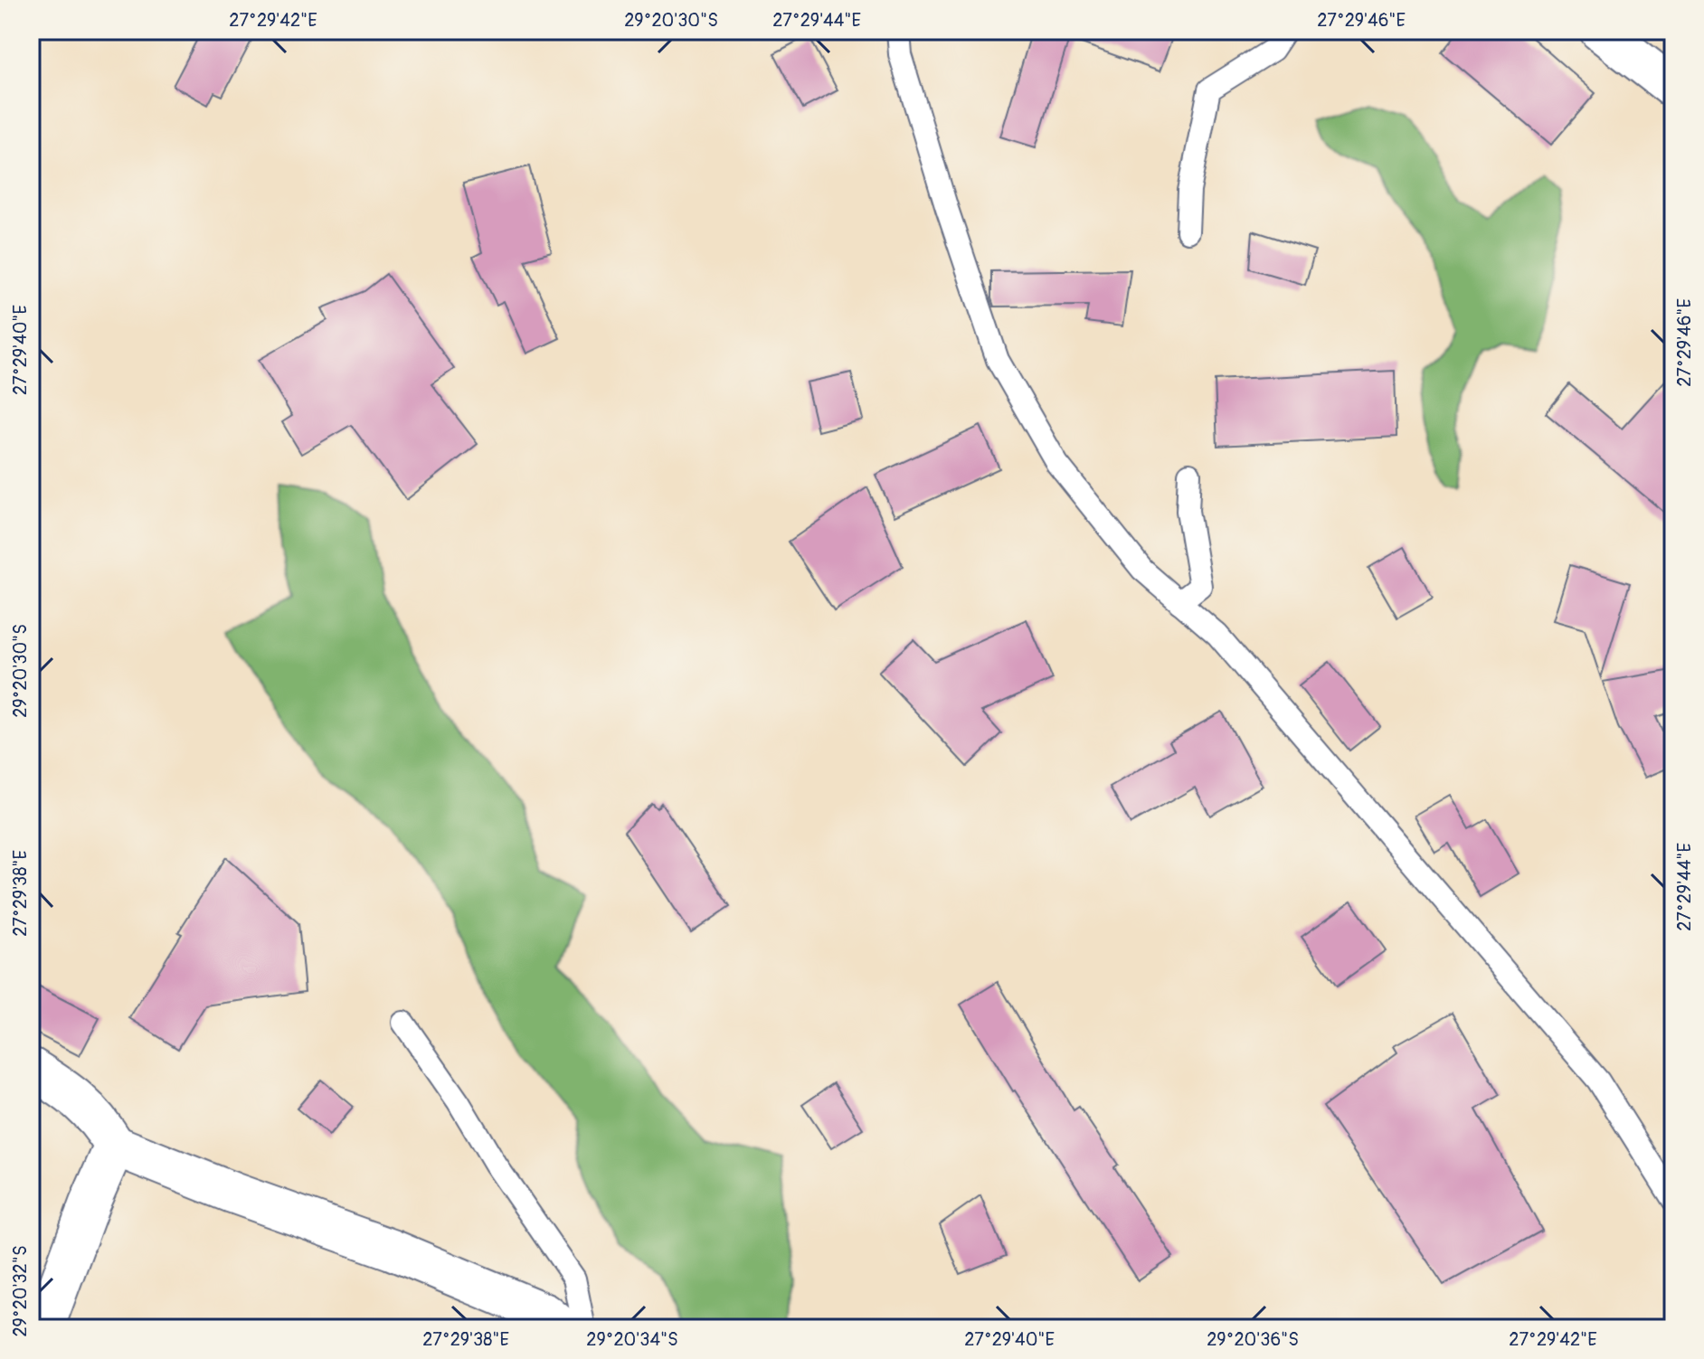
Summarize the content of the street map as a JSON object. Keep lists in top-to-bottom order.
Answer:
{
  "coordinates": [
    "27°29'42\"E",
    "29°20'30\"S",
    "27°29'44\"E",
    "27°29'46\"E",
    "27°29'40\"E",
    "27°29'38\"E",
    "29°20'32\"S",
    "29°20'34\"S",
    "29°20'36\"S"
  ]
}
